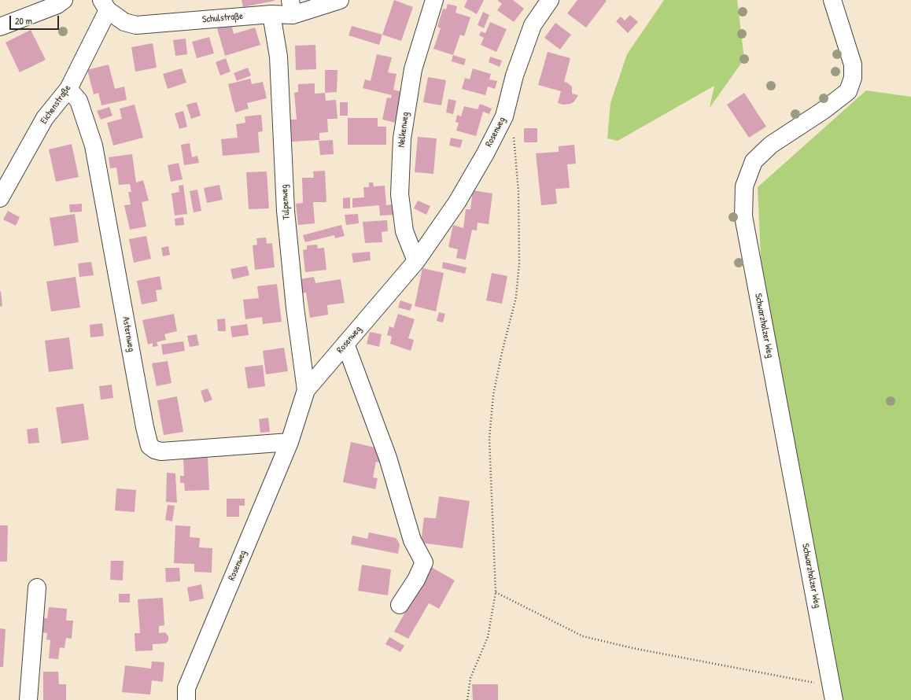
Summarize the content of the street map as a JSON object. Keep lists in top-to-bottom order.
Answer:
{
  "streets": {
    "street": [
      "Schulstraße",
      "Eichenstraße",
      "Nelkenweg",
      "Rosenweg",
      "Tulpenweg",
      "Schwarzholzer Weg",
      "Asternweg"
    ]
  },
  "crossings": [
    ["Schulstraße", "Eichenstraße"],
    ["Schulstraße", "Tulpenweg"],
    ["Eichenstraße", "Asternweg"],
    ["Nelkenweg", "Rosenweg"],
    ["Rosenweg", "Tulpenweg"],
    ["Rosenweg", "Asternweg"]
  ],
  "scale_bar": "20 m"
}
